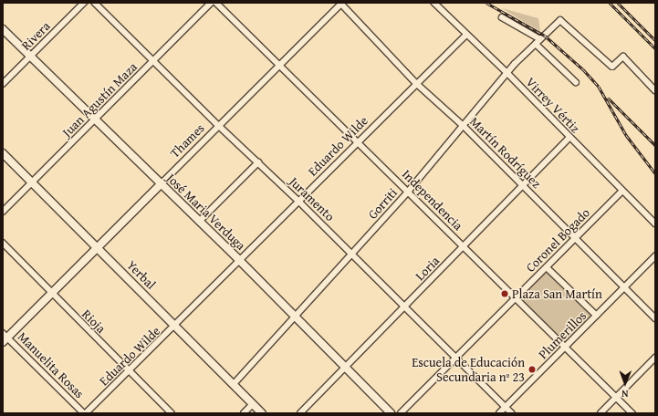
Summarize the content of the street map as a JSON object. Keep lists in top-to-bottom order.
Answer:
{
  "streets": {
    "street": [
      "Rivera",
      "Juan Agustín Maza",
      "Virrey Vértiz",
      "Thames",
      "Eduardo Wilde",
      "Martín Rodríguez",
      "Juramento",
      "Independencia",
      "Gorriti",
      "José Maria Verduga",
      "Coronel Bogado",
      "Loria",
      "Yerbal",
      "Rioja",
      "Plumerillos",
      "Manuelita Rosas"
    ]
  },
  "crossings": [
    ["Rivera", "José Maria Verduga"],
    ["Juan Agustín Maza", "Juramento"],
    ["Juan Agustín Maza", "José Maria Verduga"],
    ["Juan Agustín Maza", "Yerbal"],
    ["Virrey Vértiz", "Eduardo Wilde"],
    ["Virrey Vértiz", "Gorriti"],
    ["Virrey Vértiz", "Coronel Bogado"],
    ["Virrey Vértiz", "Loria"],
    ["Thames", "Martín Rodríguez"],
    ["Thames", "Juramento"],
    ["Thames", "Independencia"],
    ["Thames", "José Maria Verduga"],
    ["Thames", "Yerbal"],
    ["Thames", "Rioja"],
    ["Thames", "Manuelita Rosas"],
    ["Eduardo Wilde", "Martín Rodríguez"],
    ["Eduardo Wilde", "Juramento"],
    ["Eduardo Wilde", "Independencia"],
    ["Eduardo Wilde", "José Maria Verduga"],
    ["Eduardo Wilde", "Yerbal"],
    ["Eduardo Wilde", "Rioja"],
    ["Eduardo Wilde", "Manuelita Rosas"],
    ["Martín Rodríguez", "Gorriti"],
    ["Martín Rodríguez", "Coronel Bogado"],
    ["Martín Rodríguez", "Loria"],
    ["Martín Rodríguez", "Plumerillos"],
    ["Juramento", "Gorriti"],
    ["Juramento", "Coronel Bogado"],
    ["Juramento", "Loria"],
    ["Juramento", "Plumerillos"],
    ["Independencia", "Gorriti"],
    ["Independencia", "Coronel Bogado"],
    ["Independencia", "Loria"],
    ["Independencia", "Plumerillos"],
    ["Gorriti", "José Maria Verduga"],
    ["Gorriti", "Yerbal"],
    ["José Maria Verduga", "Loria"]
  ],
  "places": ["Plaza San Martín", "Escuela de Educación Secundaria nº 23"],
  "north": "bottom"
}
